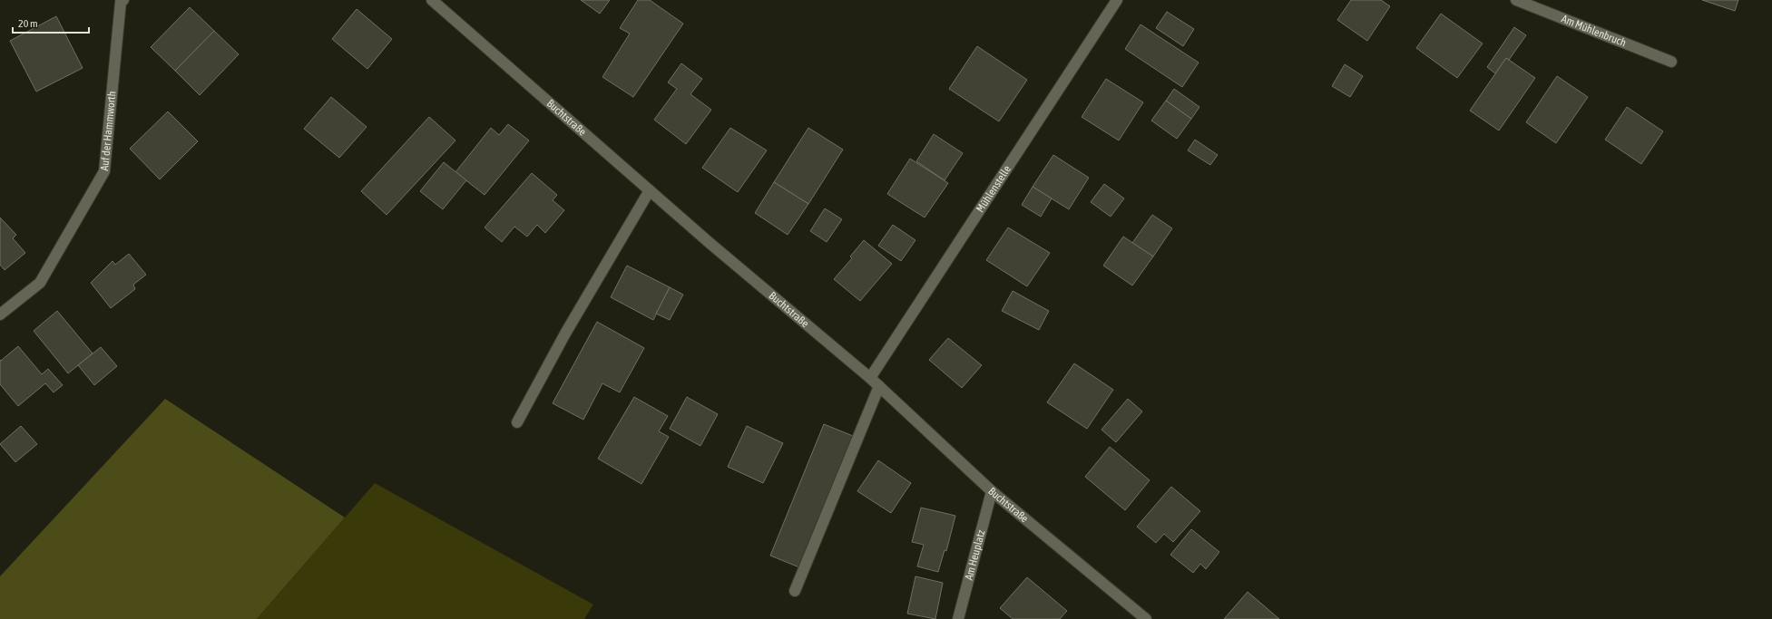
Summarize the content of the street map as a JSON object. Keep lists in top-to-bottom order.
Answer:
{
  "streets": {
    "street": [
      "Am Mühlenbruch",
      "Buchtstraße",
      "Auf der Hammworth",
      "Mühlenstelle",
      "Am Heuplatz"
    ]
  },
  "crossings": [
    ["Buchtstraße", "Mühlenstelle"],
    ["Buchtstraße", "Am Heuplatz"]
  ],
  "scale_bar": "20 m"
}
